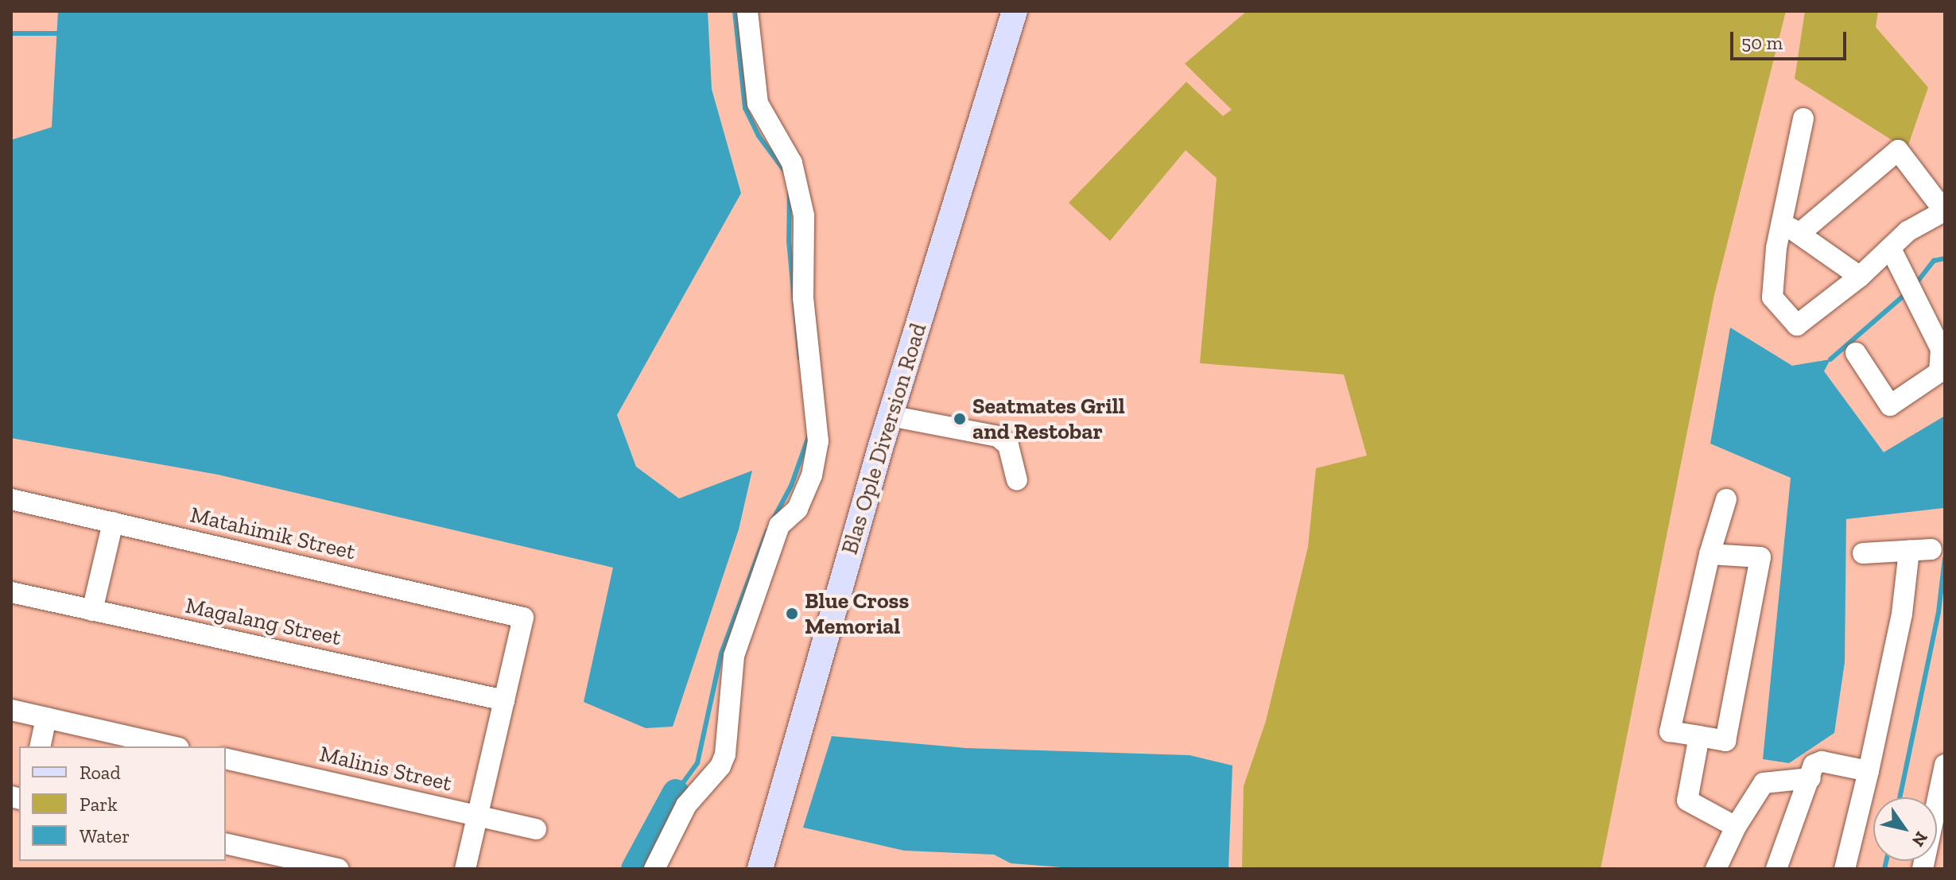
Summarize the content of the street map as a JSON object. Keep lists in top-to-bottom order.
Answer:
{
  "streets": {
    "main road": ["Blas Ople Diversion Road"],
    "street": ["Matahimik Street", "Magalang Street", "Malinis Street"]
  },
  "crossings": [
    ["Matahimik Street", "Magalang Street"]
  ],
  "places": ["Seatmates Grill and Restobar", "Blue Cross Memorial"],
  "legend": ["Road", "Park", "Water"],
  "scale_bar": "50 m",
  "north": "bottom right"
}
